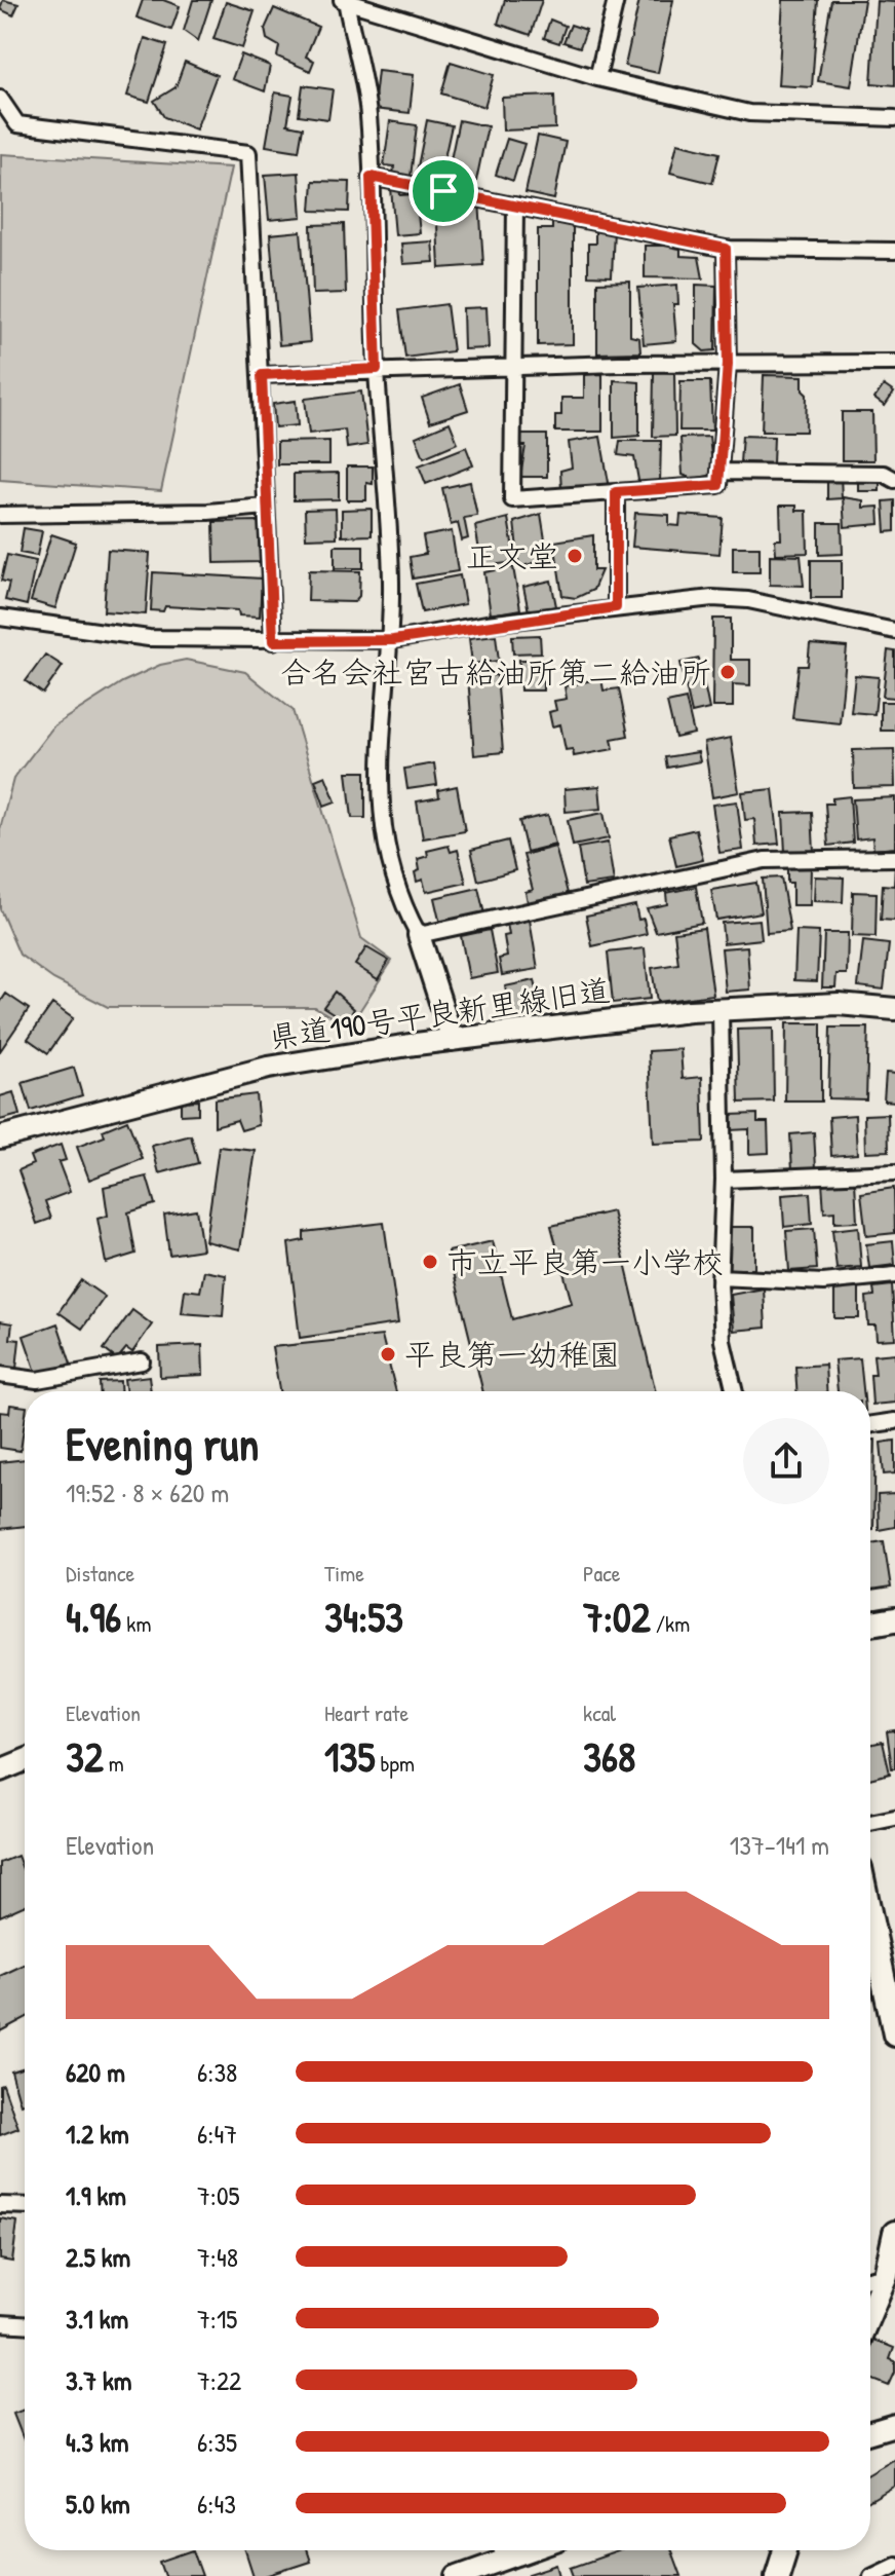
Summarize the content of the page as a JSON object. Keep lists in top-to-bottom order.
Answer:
{
  "streets": {
    "street": ["県道190号平良新里線旧道"]
  },
  "places": [
    "正文堂",
    "合名会社宮古給油所第二給油所",
    "市立平良第一小学校",
    "平良第一幼稚園"
  ],
  "page": {
    "heading": ["Evening run", "19:52 · 8 × 620 m"],
    "stats": [
      ["Distance", "4.96 km"],
      ["Time", "34:53"],
      ["Pace", "7:02 /km"],
      ["Elevation", "32 m"],
      ["Heart rate", "135 bpm"],
      ["kcal", "368"]
    ],
    "chart": ["Elevation", "137–141 m"],
    "list": [
      {
        "name": "620 m",
        "note": "6:38"
      },
      {
        "name": "1.2 km",
        "note": "6:47"
      },
      {
        "name": "1.9 km",
        "note": "7:05"
      },
      {
        "name": "2.5 km",
        "note": "7:48"
      },
      {
        "name": "3.1 km",
        "note": "7:15"
      },
      {
        "name": "3.7 km",
        "note": "7:22"
      },
      {
        "name": "4.3 km",
        "note": "6:35"
      },
      {
        "name": "5.0 km",
        "note": "6:43"
      }
    ]
  }
}
